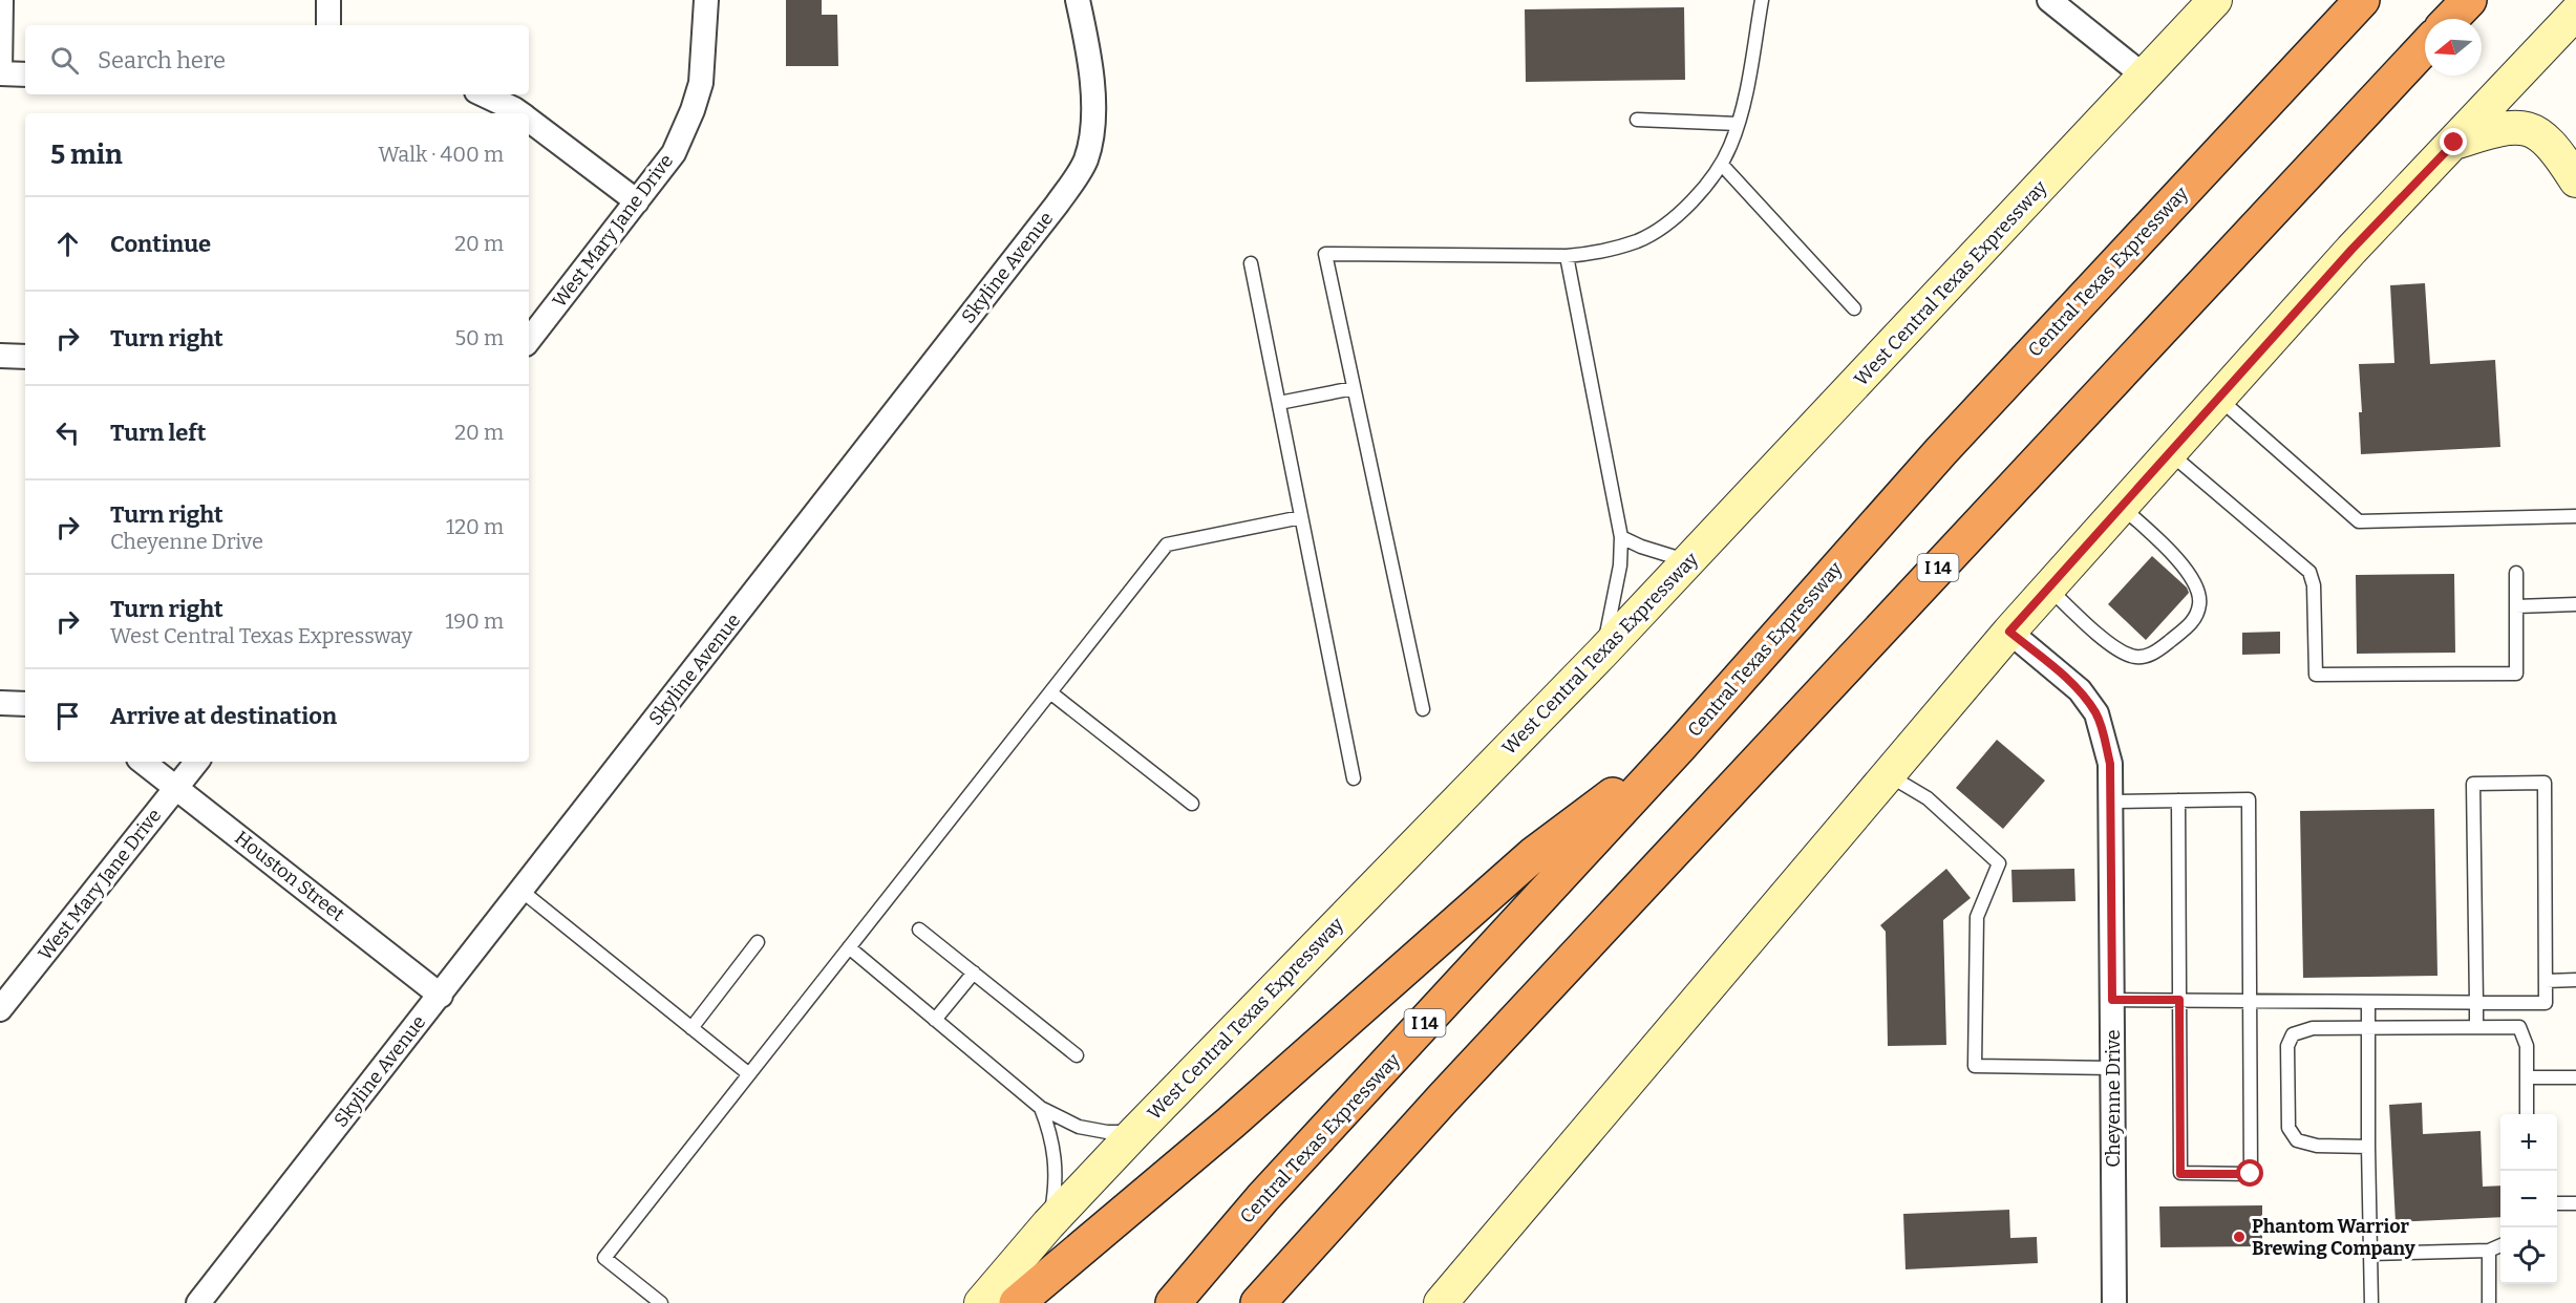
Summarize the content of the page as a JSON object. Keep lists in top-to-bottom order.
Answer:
{
  "streets": {
    "highway": ["Central Texas Expressway", "I 14"],
    "main road": ["West Central Texas Expressway"],
    "street": [
      "West Mary Jane Drive",
      "Skyline Avenue",
      "Houston Street",
      "Cheyenne Drive"
    ]
  },
  "crossings": [
    ["West Mary Jane Drive", "Houston Street"],
    ["Skyline Avenue", "Houston Street"]
  ],
  "places": ["Phantom Warrior Brewing Company"],
  "north": "left",
  "page": {
    "search": "Search here",
    "heading": ["5 min", "Walk · 400 m"],
    "list": [
      ["Continue", "20 m"],
      ["Turn right", "50 m"],
      ["Turn left", "20 m"],
      ["Turn right", "Cheyenne Drive", "120 m"],
      ["Turn right", "West Central Texas Expressway", "190 m"],
      "Arrive at destination"
    ],
    "map_buttons": ["+", "−"]
  }
}
